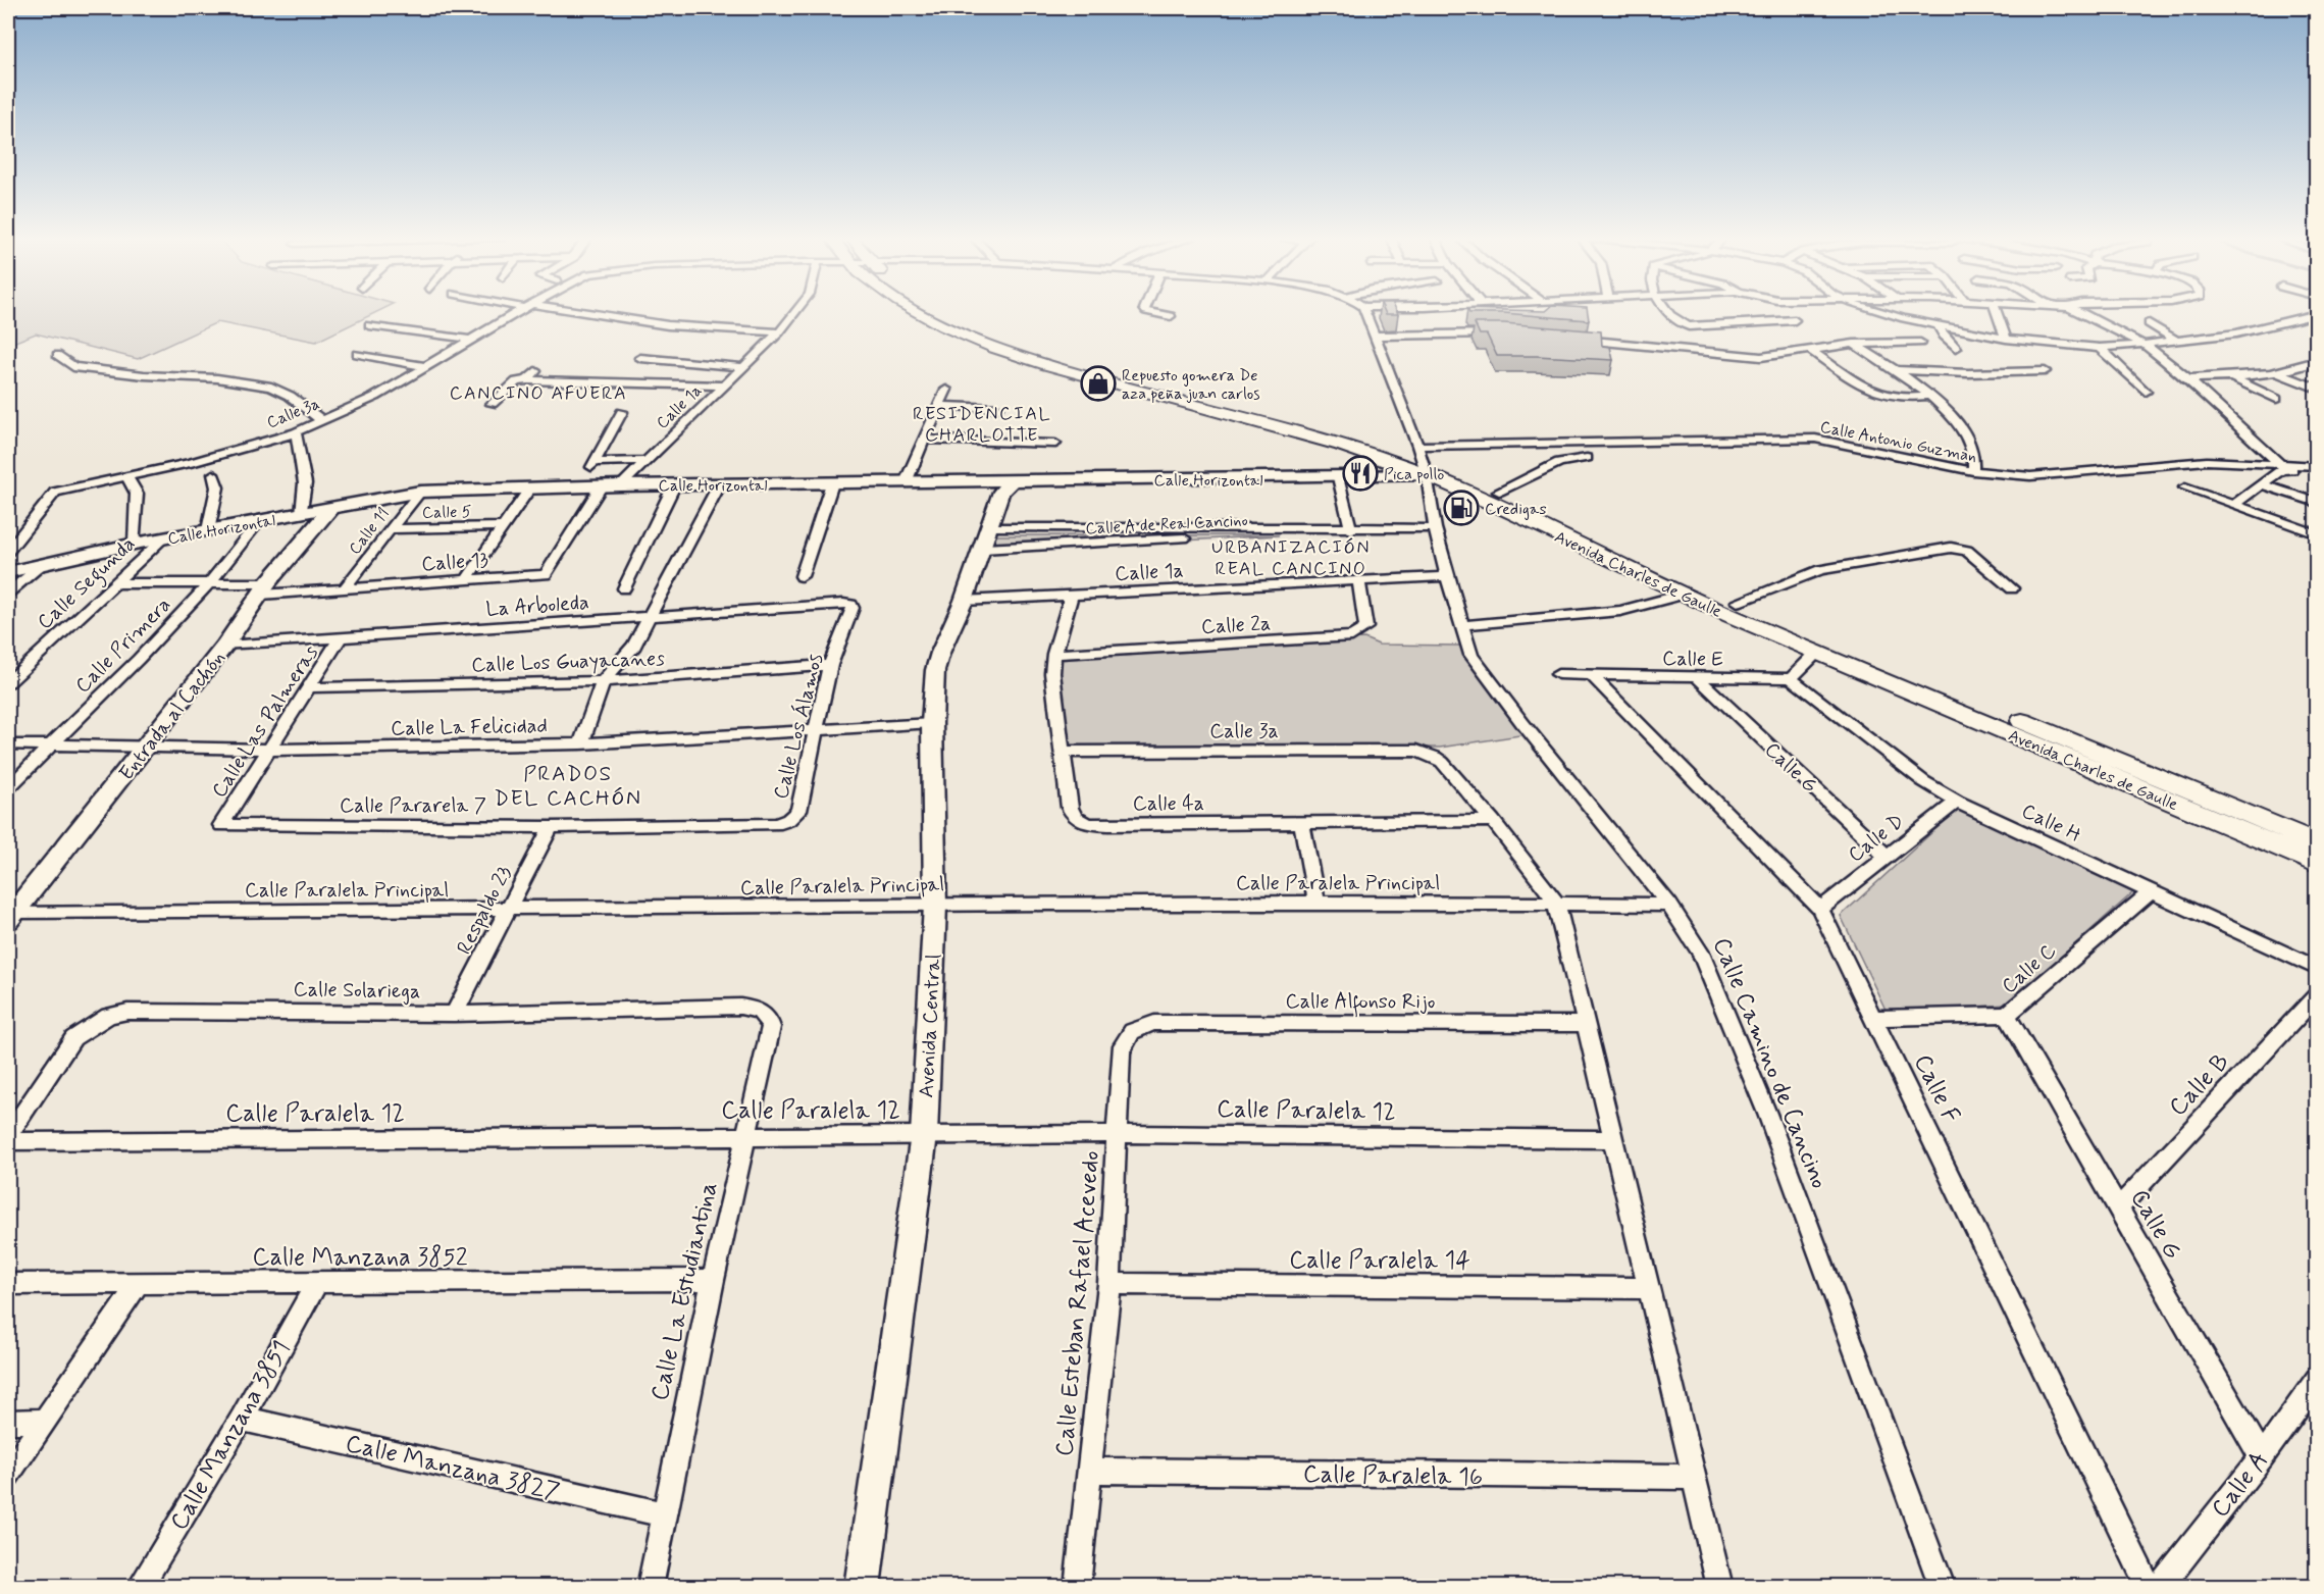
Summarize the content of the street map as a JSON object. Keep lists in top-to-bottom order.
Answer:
{
  "streets": {
    "main road": [
      "Calle Horizontal",
      "Avenida Charles de Gaulle",
      "Entrada al Cachón",
      "Avenida Central"
    ],
    "street": [
      "Calle 1a",
      "Calle 3a",
      "Calle Antonio Guzman",
      "Calle 5",
      "Calle A de Real Cancino",
      "Calle 11",
      "Calle 13",
      "Calle Segunda",
      "La Arboleda",
      "Calle 2a",
      "Calle Primera",
      "Calle E",
      "Calle Los Guayacanes",
      "Calle Las Palmeras",
      "Calle La Felicidad",
      "Calle Los Álamos",
      "Calle G",
      "Calle 4a",
      "Calle Pararela 7",
      "Calle H",
      "Calle D",
      "Calle Paralela Principal",
      "Respaldo 23",
      "Calle C",
      "Calle Solariega",
      "Calle Alfonso Rijo",
      "Calle Camino de Cancino",
      "Calle B",
      "Calle F",
      "Calle Paralela 12",
      "Calle Manzana 3852",
      "Calle Paralela 14",
      "Calle La Estudiantina",
      "Calle Esteban Rafael Acevedo",
      "Calle Manzana 3851",
      "Calle Manzana 3827",
      "Calle Paralela 16",
      "Calle A"
    ]
  },
  "crossings": [
    ["Calle 1a", "Calle Horizontal"],
    ["Calle 1a", "Calle 2a"],
    ["Calle 1a", "Calle 4a"],
    ["Calle 1a", "Avenida Central"],
    ["Calle 1a", "Calle Camino de Cancino"],
    ["Calle 3a", "Calle 4a"],
    ["Calle Antonio Guzman", "Calle Horizontal"],
    ["Calle Antonio Guzman", "Avenida Charles de Gaulle"],
    ["Calle Antonio Guzman", "Calle Camino de Cancino"],
    ["Calle Horizontal", "Calle 11"],
    ["Calle Horizontal", "Calle 13"],
    ["Calle Horizontal", "Avenida Charles de Gaulle"],
    ["Calle Horizontal", "Calle Segunda"],
    ["Calle Horizontal", "Calle Primera"],
    ["Calle Horizontal", "Entrada al Cachón"],
    ["Calle Horizontal", "Avenida Central"],
    ["Calle Horizontal", "Calle Camino de Cancino"],
    ["Calle 5", "Calle 11"],
    ["Calle A de Real Cancino", "Avenida Central"],
    ["Calle 11", "Calle 13"],
    ["Calle 13", "Calle Segunda"],
    ["Calle 13", "Calle Primera"],
    ["Calle 13", "Entrada al Cachón"],
    ["Avenida Charles de Gaulle", "Calle Camino de Cancino"],
    ["La Arboleda", "Entrada al Cachón"],
    ["La Arboleda", "Calle Las Palmeras"],
    ["La Arboleda", "Calle Los Álamos"],
    ["Calle 2a", "Calle 4a"],
    ["Calle Primera", "Calle La Felicidad"],
    ["Calle E", "Calle G"],
    ["Calle E", "Calle H"],
    ["Calle E", "Calle F"],
    ["Calle Los Guayacanes", "Calle Las Palmeras"],
    ["Calle Los Guayacanes", "Calle Los Álamos"],
    ["Entrada al Cachón", "Calle La Felicidad"],
    ["Entrada al Cachón", "Calle Paralela Principal"],
    ["Calle Las Palmeras", "Calle La Felicidad"],
    ["Calle Las Palmeras", "Calle Pararela 7"],
    ["Calle La Felicidad", "Calle Los Álamos"],
    ["Calle La Felicidad", "Avenida Central"],
    ["Calle Los Álamos", "Calle Pararela 7"],
    ["Calle G", "Calle D"],
    ["Calle G", "Calle C"],
    ["Calle G", "Calle B"],
    ["Calle G", "Calle A"],
    ["Calle Pararela 7", "Respaldo 23"],
    ["Calle H", "Calle D"],
    ["Calle H", "Calle C"],
    ["Calle D", "Calle F"],
    ["Calle Paralela Principal", "Respaldo 23"],
    ["Calle Paralela Principal", "Avenida Central"],
    ["Calle Paralela Principal", "Calle Camino de Cancino"],
    ["Respaldo 23", "Calle Solariega"],
    ["Calle C", "Calle F"],
    ["Calle Solariega", "Calle La Estudiantina"],
    ["Calle Alfonso Rijo", "Calle Esteban Rafael Acevedo"],
    ["Avenida Central", "Calle Paralela 12"],
    ["Calle Paralela 12", "Calle La Estudiantina"],
    ["Calle Paralela 12", "Calle Esteban Rafael Acevedo"],
    ["Calle Manzana 3852", "Calle La Estudiantina"],
    ["Calle Manzana 3852", "Calle Manzana 3851"],
    ["Calle Paralela 14", "Calle Esteban Rafael Acevedo"],
    ["Calle La Estudiantina", "Calle Manzana 3827"],
    ["Calle Esteban Rafael Acevedo", "Calle Paralela 16"],
    ["Calle Manzana 3851", "Calle Manzana 3827"]
  ],
  "districts": [
    "CANCINO AFUERA",
    "RESIDENCIAL CHARLOTTE",
    "URBANIZACIÓN REAL CANCINO",
    "PRADOS DEL CACHÓN"
  ],
  "places": {
    "shop": ["Repuesto gomera De aza peña juan carlos"],
    "restaurant": ["Pica pollo"],
    "fuel station": ["Credigas"]
  }
}
